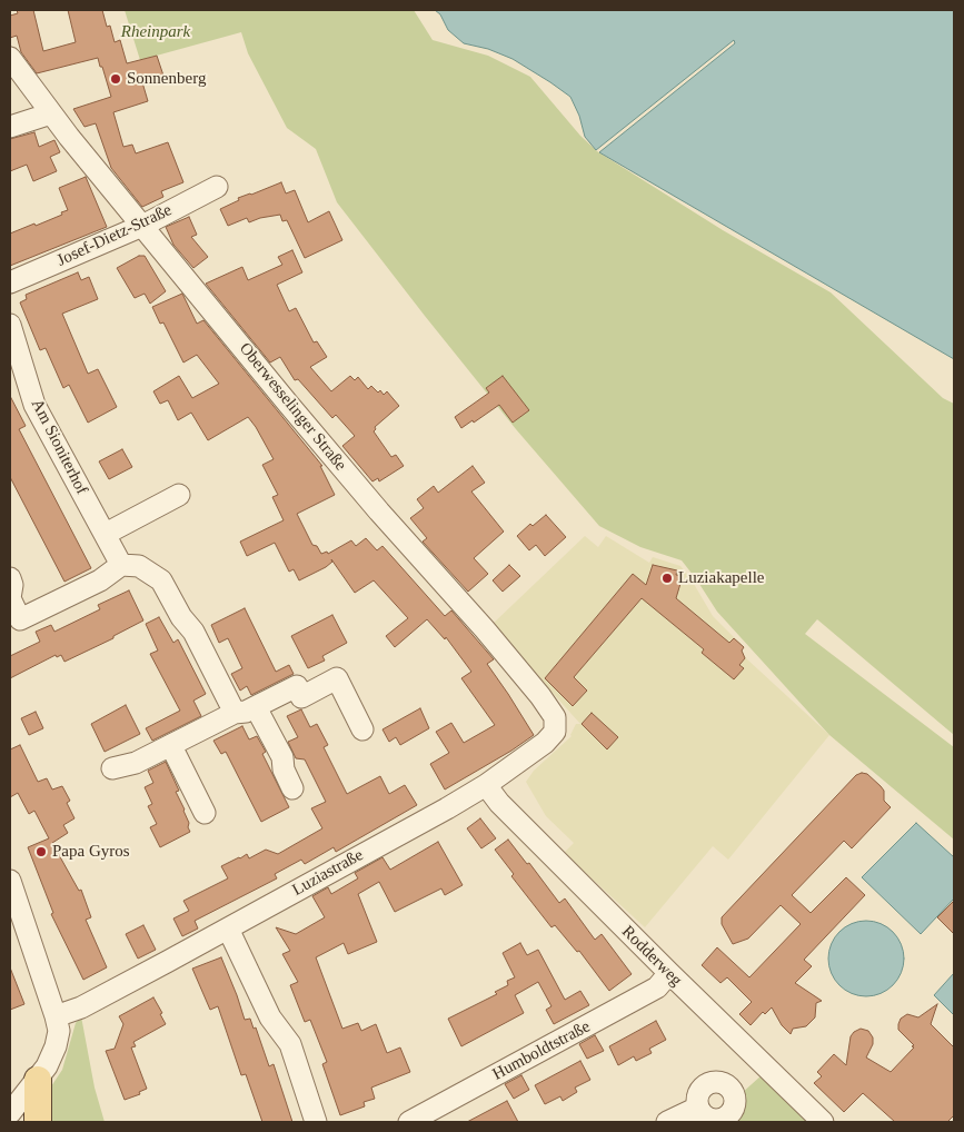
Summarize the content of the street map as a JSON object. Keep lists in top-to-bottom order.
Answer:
{
  "streets": {
    "street": [
      "Josef-Dietz-Straße",
      "Oberwesselinger Straße",
      "Am Sioniterhof",
      "Luziastraße",
      "Rodderweg",
      "Humboldtstraße"
    ]
  },
  "crossings": [
    ["Josef-Dietz-Straße", "Oberwesselinger Straße"],
    ["Oberwesselinger Straße", "Luziastraße"],
    ["Luziastraße", "Rodderweg"],
    ["Rodderweg", "Humboldtstraße"]
  ],
  "parks": ["Rheinpark"],
  "places": ["Sonnenberg", "Luziakapelle", "Papa Gyros"]
}
